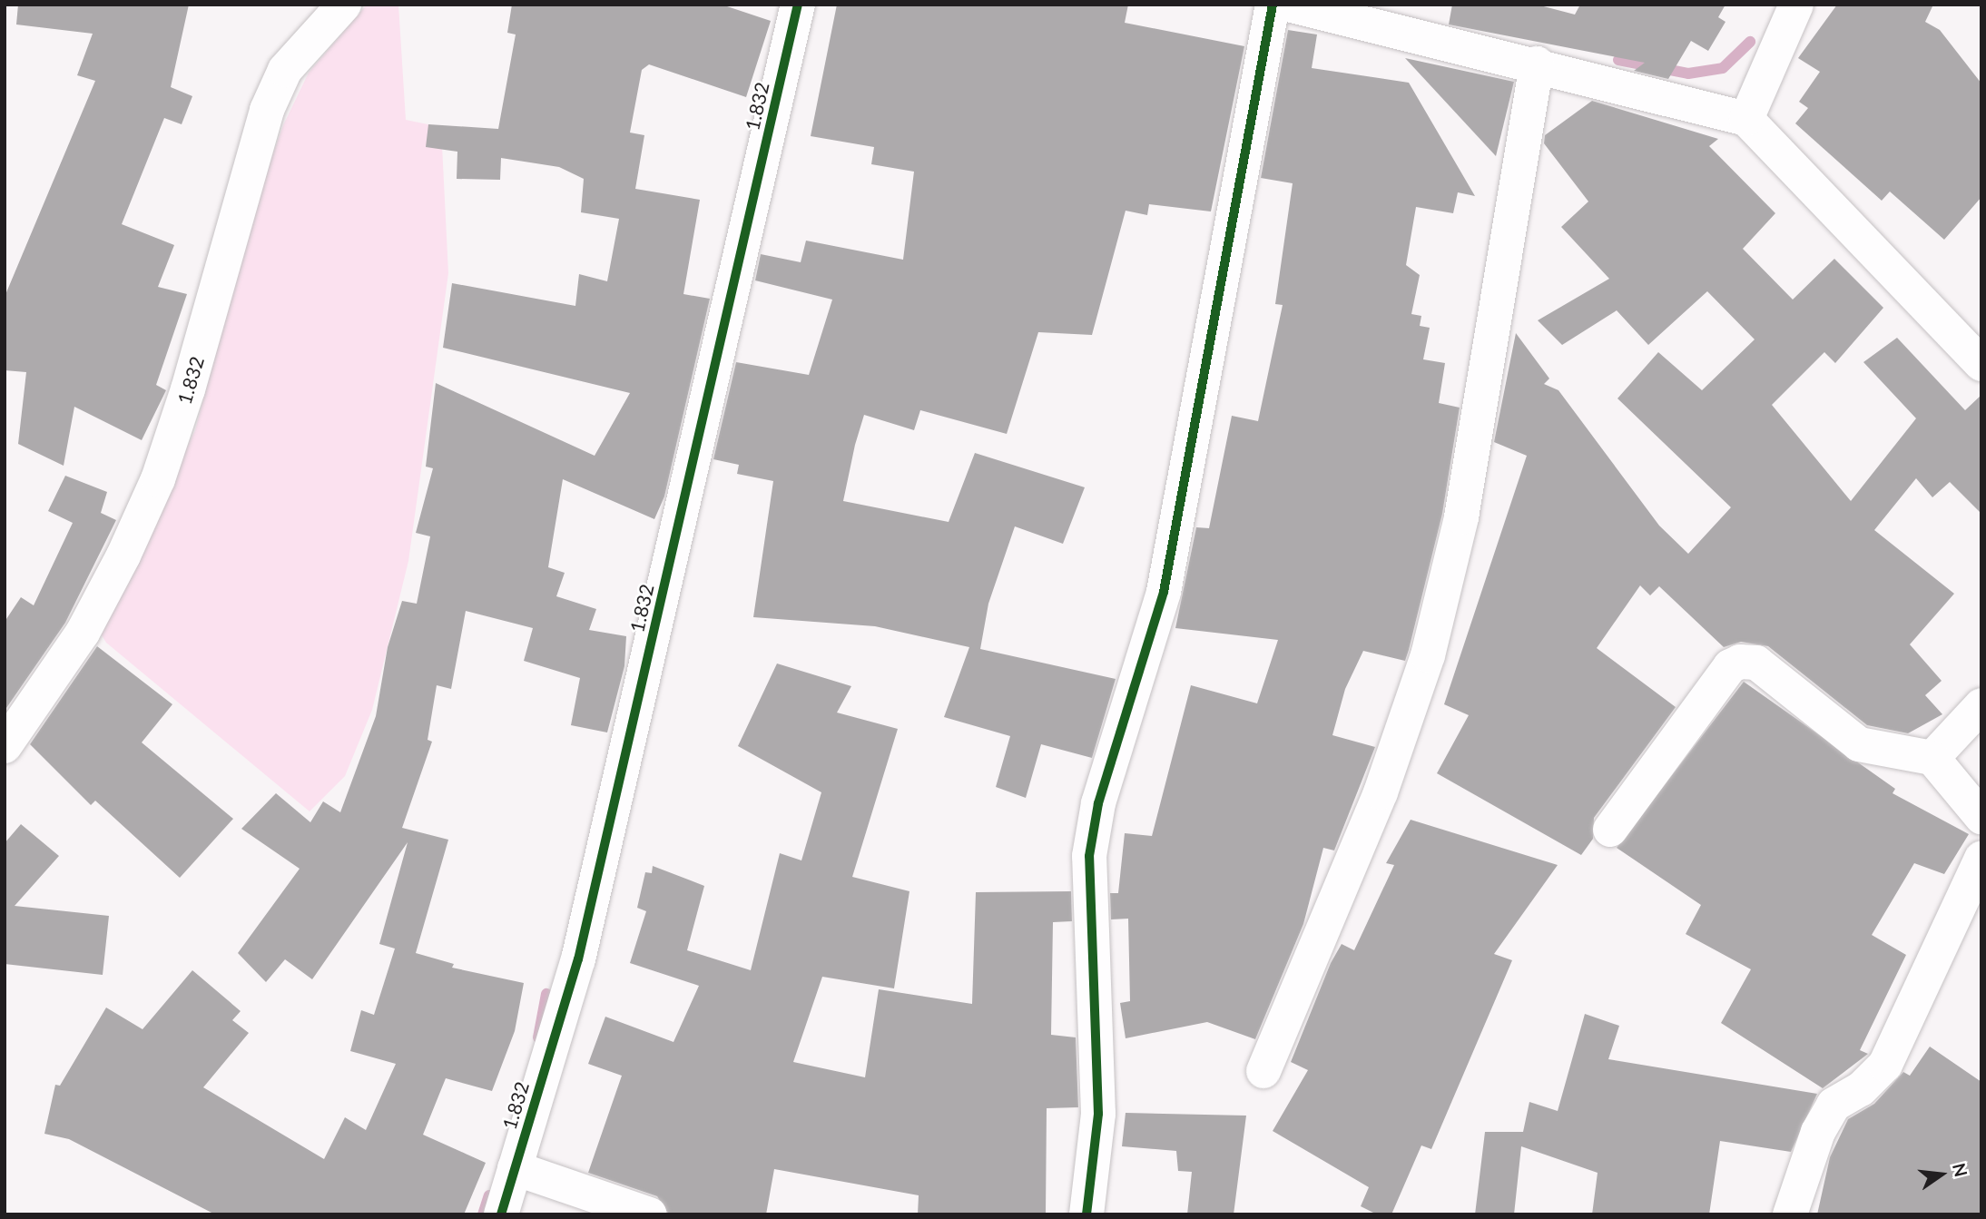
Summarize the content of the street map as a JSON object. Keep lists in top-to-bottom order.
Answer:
{
  "streets": {
    "street": ["1.832"]
  },
  "north": "right"
}
